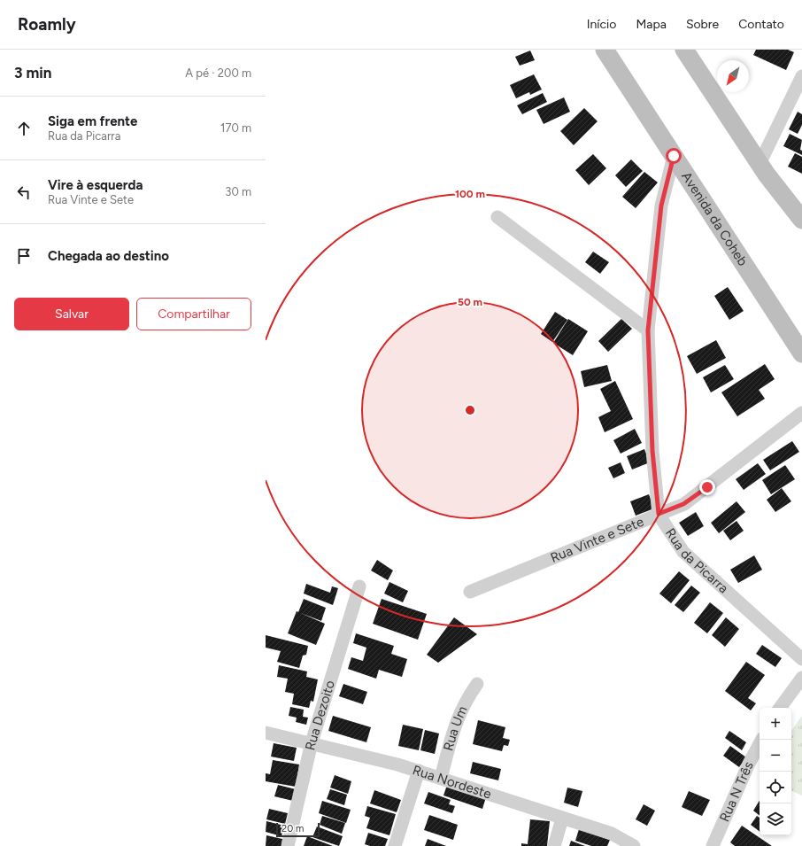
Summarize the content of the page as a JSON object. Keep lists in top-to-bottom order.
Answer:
{
  "streets": {
    "main road": ["Avenida da Coheb"],
    "street": [
      "Rua Vinte e Sete",
      "Rua da Picarra",
      "Rua Dezoito",
      "Rua Um",
      "Rua Nordeste",
      "Rua N Três"
    ]
  },
  "crossings": [
    ["Avenida da Coheb", "Rua da Picarra"],
    ["Rua Vinte e Sete", "Rua da Picarra"],
    ["Rua Dezoito", "Rua Nordeste"],
    ["Rua Um", "Rua Nordeste"]
  ],
  "scale_bar": "20 m",
  "north": "bottom left",
  "page": {
    "header": "Roamly",
    "nav": [
      "Início",
      "Mapa",
      "Sobre",
      "Contato"
    ],
    "heading": ["3 min", "A pé · 200 m"],
    "list": [
      ["Siga em frente", "Rua da Picarra", "170 m"],
      ["Vire à esquerda", "Rua Vinte e Sete", "30 m"],
      "Chegada ao destino"
    ],
    "buttons": ["Salvar", "Compartilhar"],
    "map_buttons": ["+", "−"],
    "scale": "20 m"
  },
  "rings": ["100 m", "50 m"]
}
